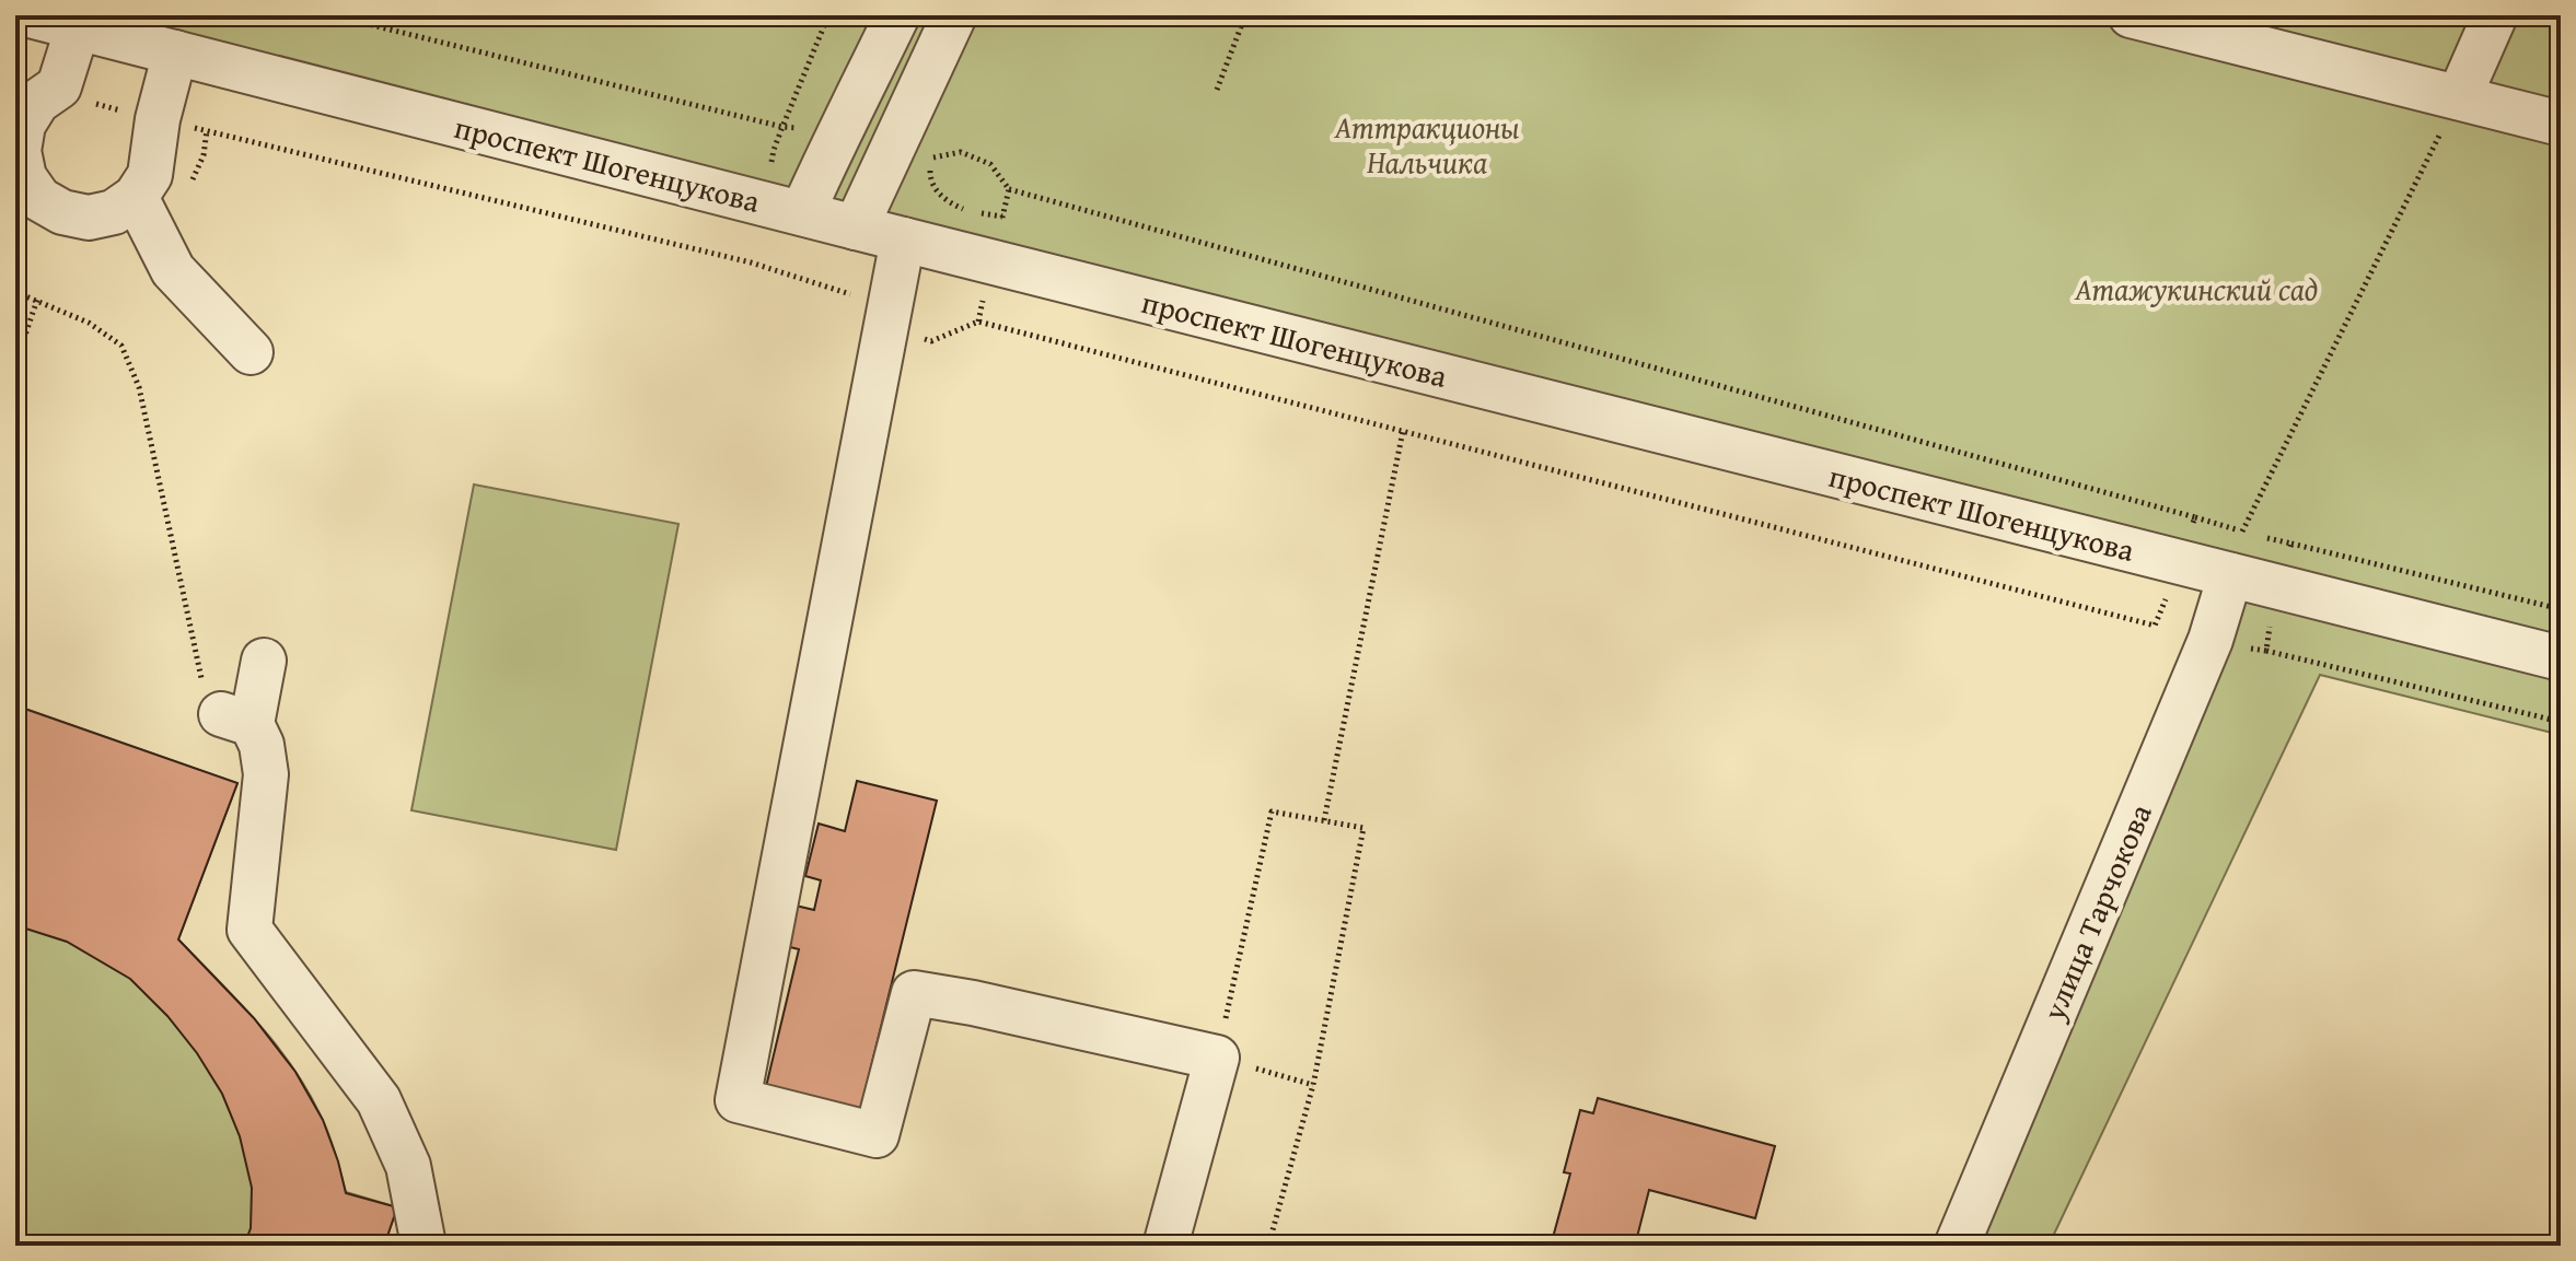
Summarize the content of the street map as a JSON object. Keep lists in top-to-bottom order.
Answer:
{
  "streets": {
    "street": ["проспект Шогенцукова", "улица Тарчокова"]
  },
  "crossings": [
    ["проспект Шогенцукова", "улица Тарчокова"]
  ],
  "parks": ["Аттракционы Нальчика", "Атажукинский сад"]
}
